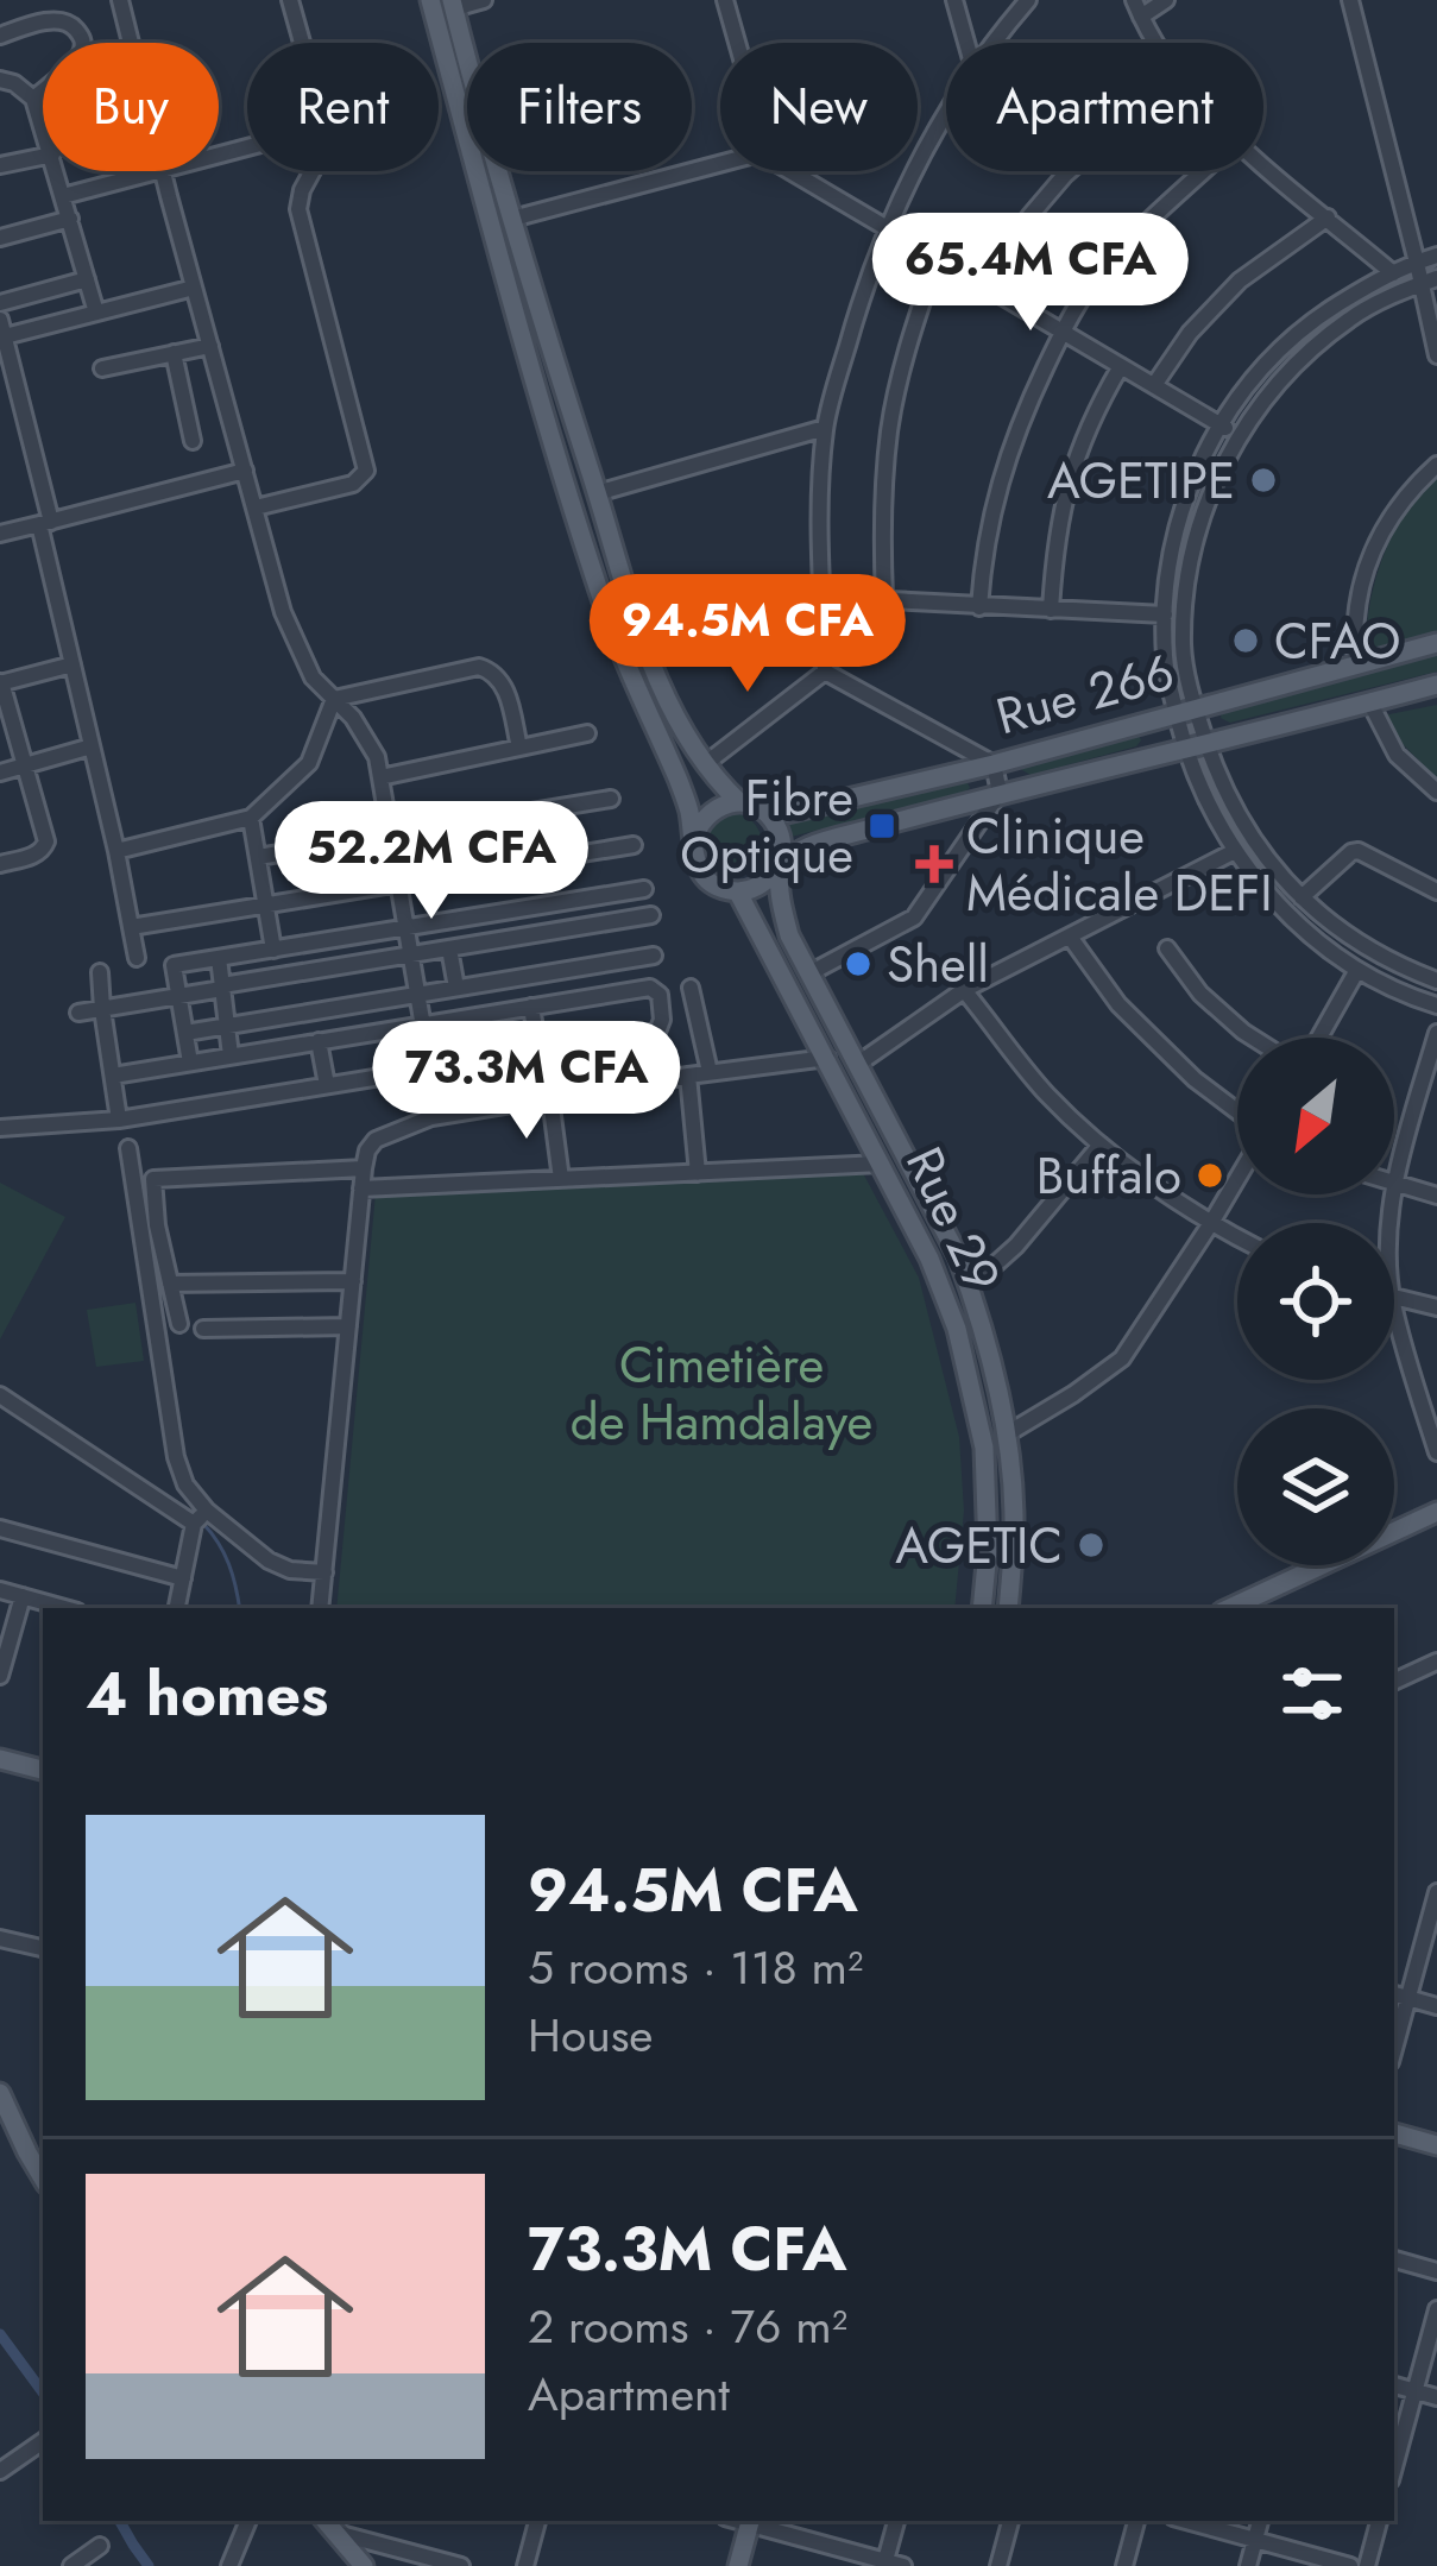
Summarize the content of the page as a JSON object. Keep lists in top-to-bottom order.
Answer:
{
  "streets": {
    "main road": ["Rue 266", "Rue 29"]
  },
  "crossings": [
    ["Rue 266", "Rue 29"]
  ],
  "parks": ["Cimetière de Hamdalaye"],
  "places": {
    "other": [
      "AGETIPE",
      "CFAO",
      "Shell",
      "Buffalo",
      "AGETIC"
    ],
    "transit": ["Fibre Optique"],
    "health": ["Clinique Médicale DEFI"]
  },
  "north": "bottom left",
  "page": {
    "chip": [
      "Buy",
      "Rent",
      "Filters",
      "New",
      "Apartment"
    ],
    "price": [
      "65.4M CFA",
      "94.5M CFA",
      "52.2M CFA",
      "73.3M CFA"
    ],
    "heading": "4 homes",
    "list": [
      {
        "name": "94.5M CFA",
        "note": "5 rooms · 118 m² · House"
      },
      {
        "name": "73.3M CFA",
        "note": "2 rooms · 76 m² · Apartment"
      }
    ]
  }
}
